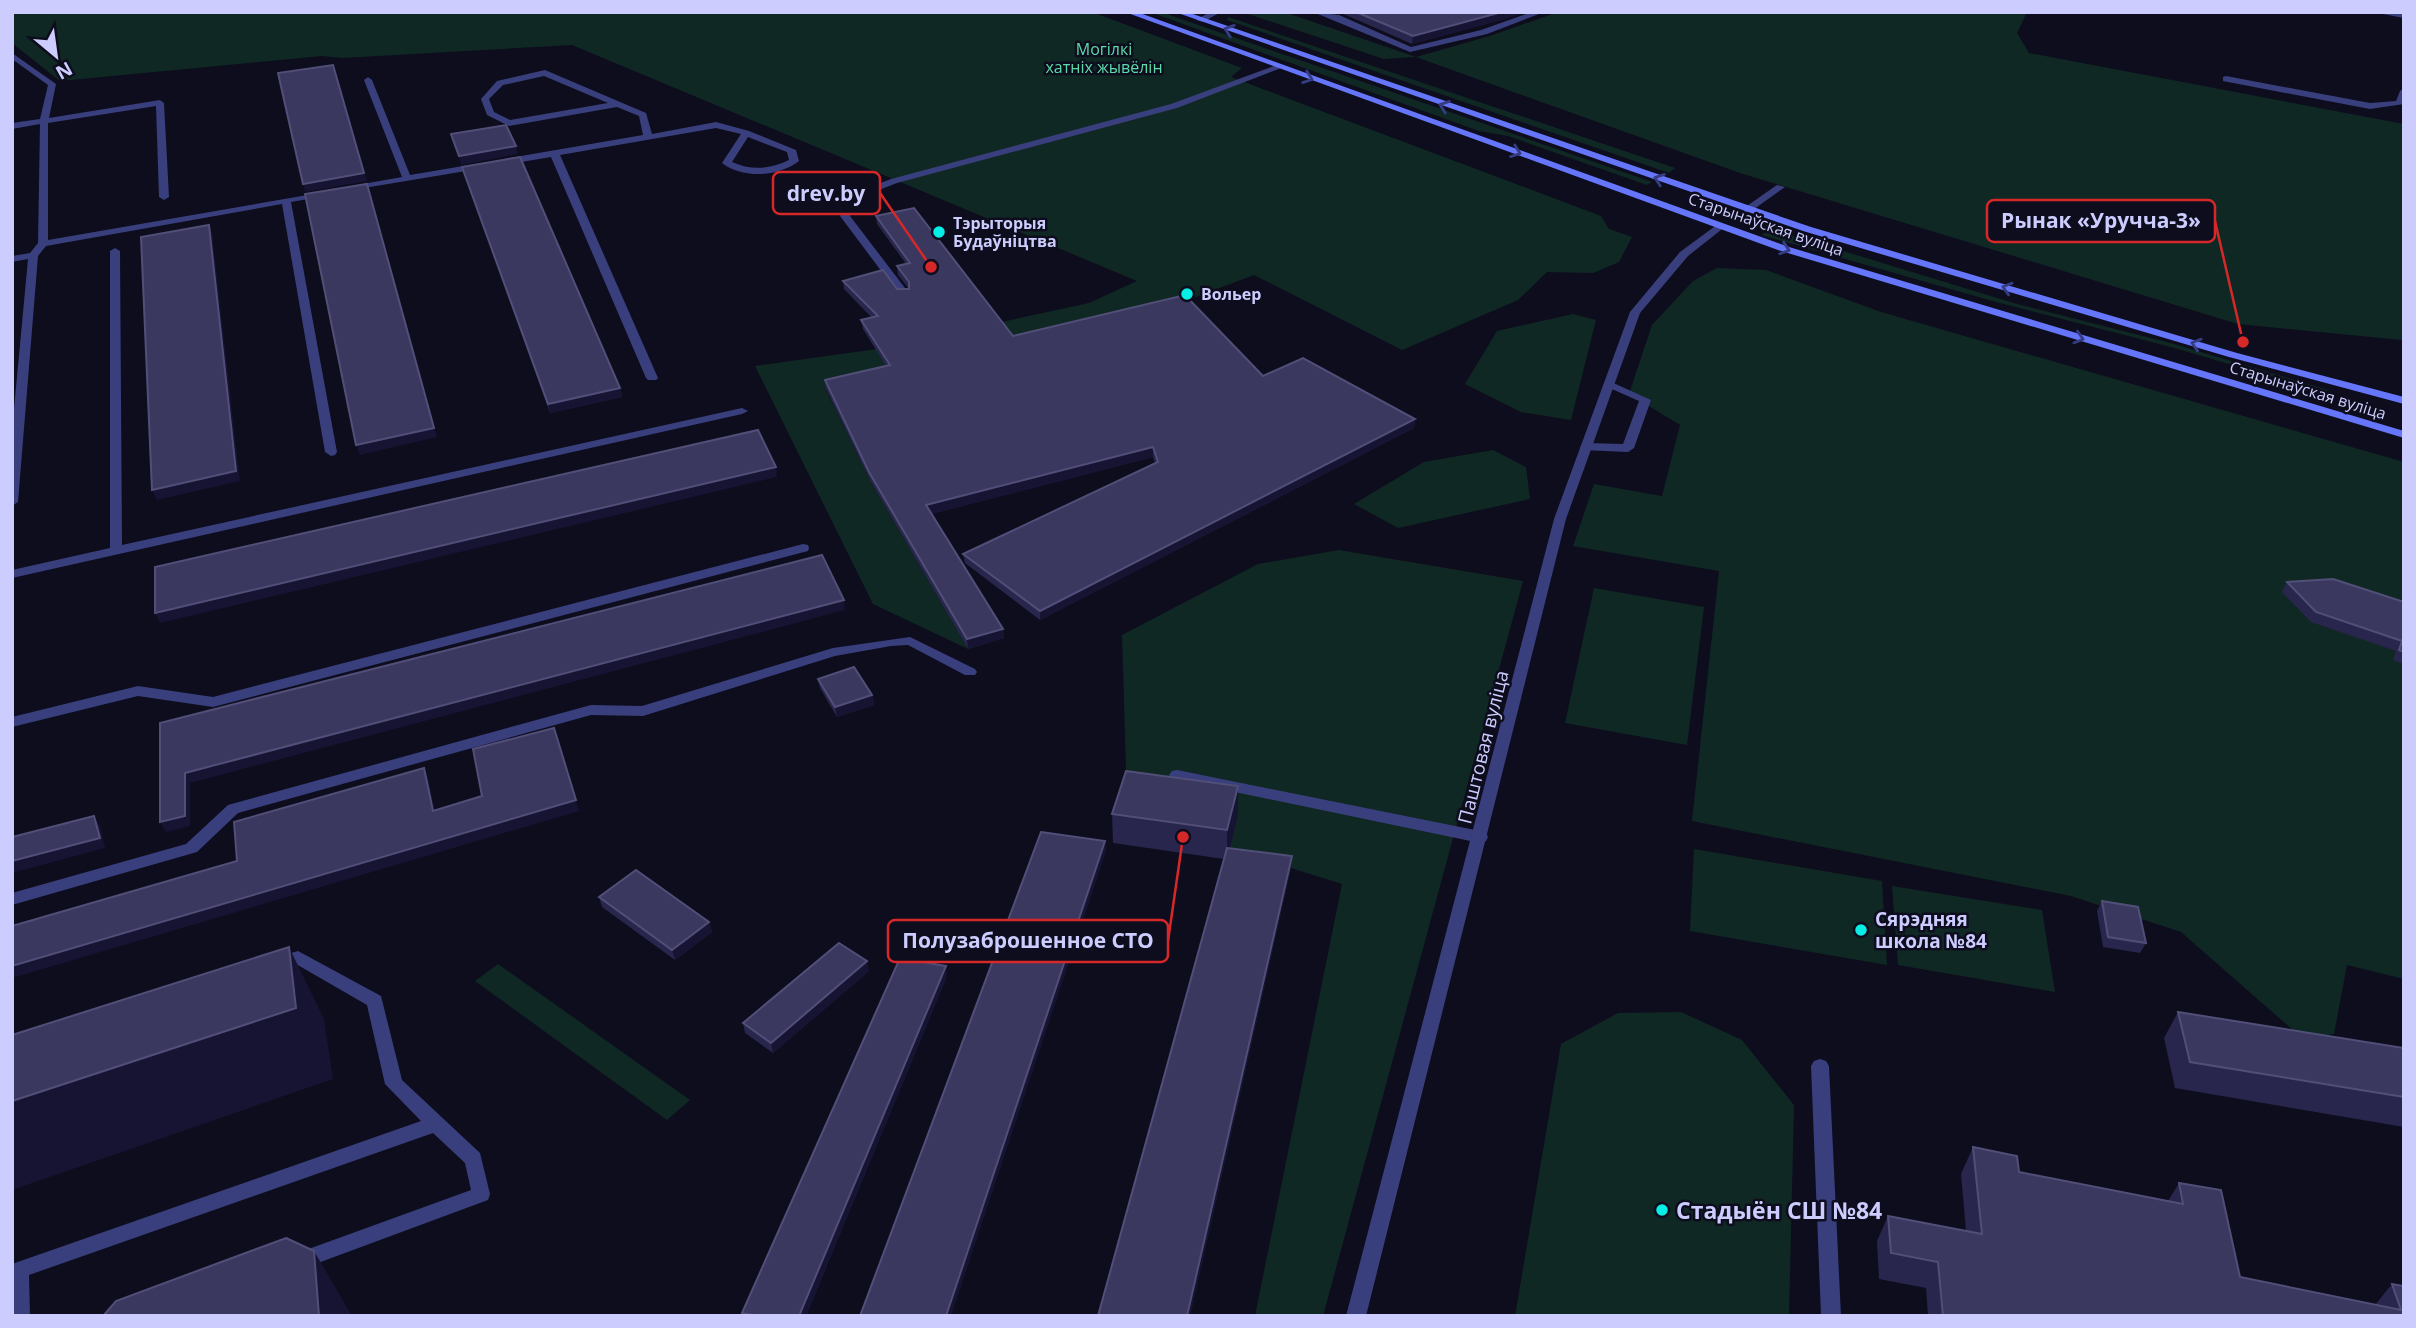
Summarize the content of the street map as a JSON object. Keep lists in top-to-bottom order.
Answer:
{
  "streets": {
    "main road": ["Старынаўская вуліца"],
    "street": ["Паштовая вуліца"]
  },
  "crossings": [
    ["Старынаўская вуліца", "Паштовая вуліца"]
  ],
  "parks": ["Могілкі хатніх жывёлін"],
  "places": [
    "Тэрыторыя Будаўніцтва",
    "drev.by",
    "Вольер",
    "Рынак «Уручча-3»",
    "Полузаброшенное СТО",
    "Сярэдняя школа №84",
    "Стадыён СШ №84"
  ],
  "north": "bottom right"
}
